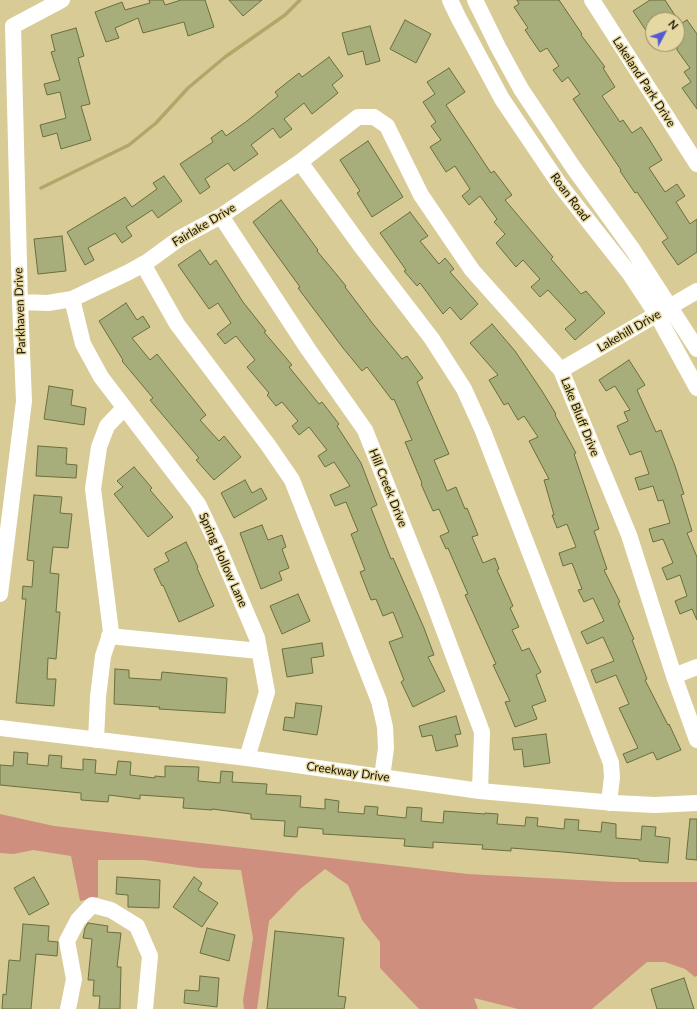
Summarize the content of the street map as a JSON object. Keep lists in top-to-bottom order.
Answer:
{
  "streets": {
    "street": [
      "Lakeland Park Drive",
      "Roan Road",
      "Fairlake Drive",
      "Parkhaven Drive",
      "Lakehill Drive",
      "Lake Bluff Drive",
      "Hill Creek Drive",
      "Spring Hollow Lane",
      "Creekway Drive"
    ]
  },
  "crossings": [
    ["Roan Road", "Lakehill Drive"],
    ["Fairlake Drive", "Parkhaven Drive"],
    ["Fairlake Drive", "Lake Bluff Drive"],
    ["Fairlake Drive", "Hill Creek Drive"],
    ["Fairlake Drive", "Spring Hollow Lane"],
    ["Lakehill Drive", "Lake Bluff Drive"],
    ["Hill Creek Drive", "Creekway Drive"],
    ["Spring Hollow Lane", "Creekway Drive"]
  ],
  "north": "top right"
}
